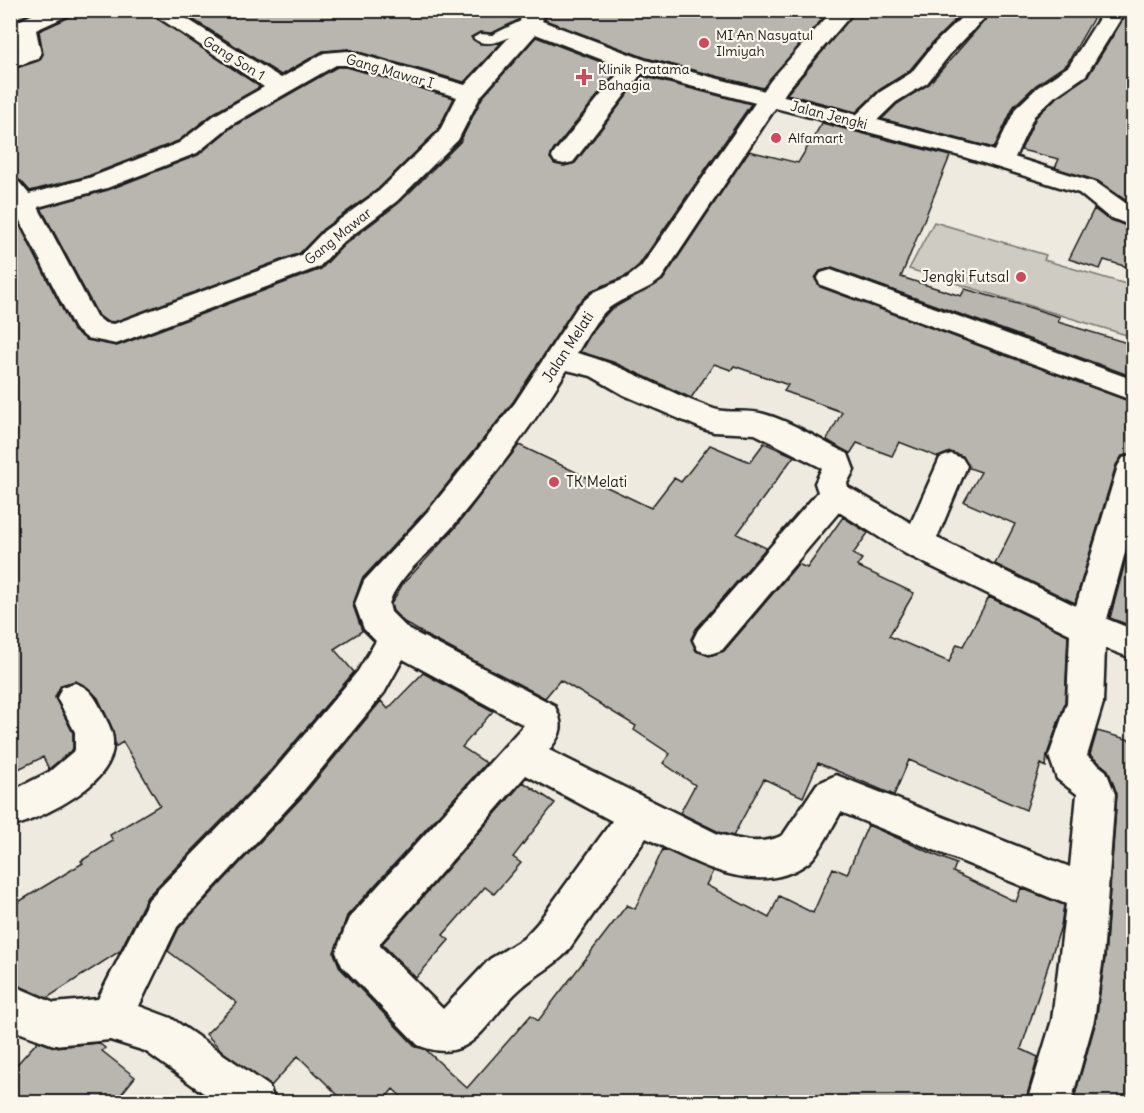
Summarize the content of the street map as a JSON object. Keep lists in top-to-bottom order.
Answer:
{
  "streets": {
    "street": [
      "Gang Son 1",
      "Gang Mawar I",
      "Jalan Jengki",
      "Gang Mawar",
      "Jalan Melati"
    ]
  },
  "crossings": [
    ["Gang Son 1", "Gang Mawar I"],
    ["Gang Mawar I", "Gang Mawar"],
    ["Jalan Jengki", "Gang Mawar"],
    ["Jalan Jengki", "Jalan Melati"]
  ],
  "places": {
    "other": [
      "MI An Nasyatul Ilmiyah",
      "Alfamart",
      "Jengki Futsal",
      "TK Melati"
    ],
    "health": ["Klinik Pratama Bahagia"]
  }
}
